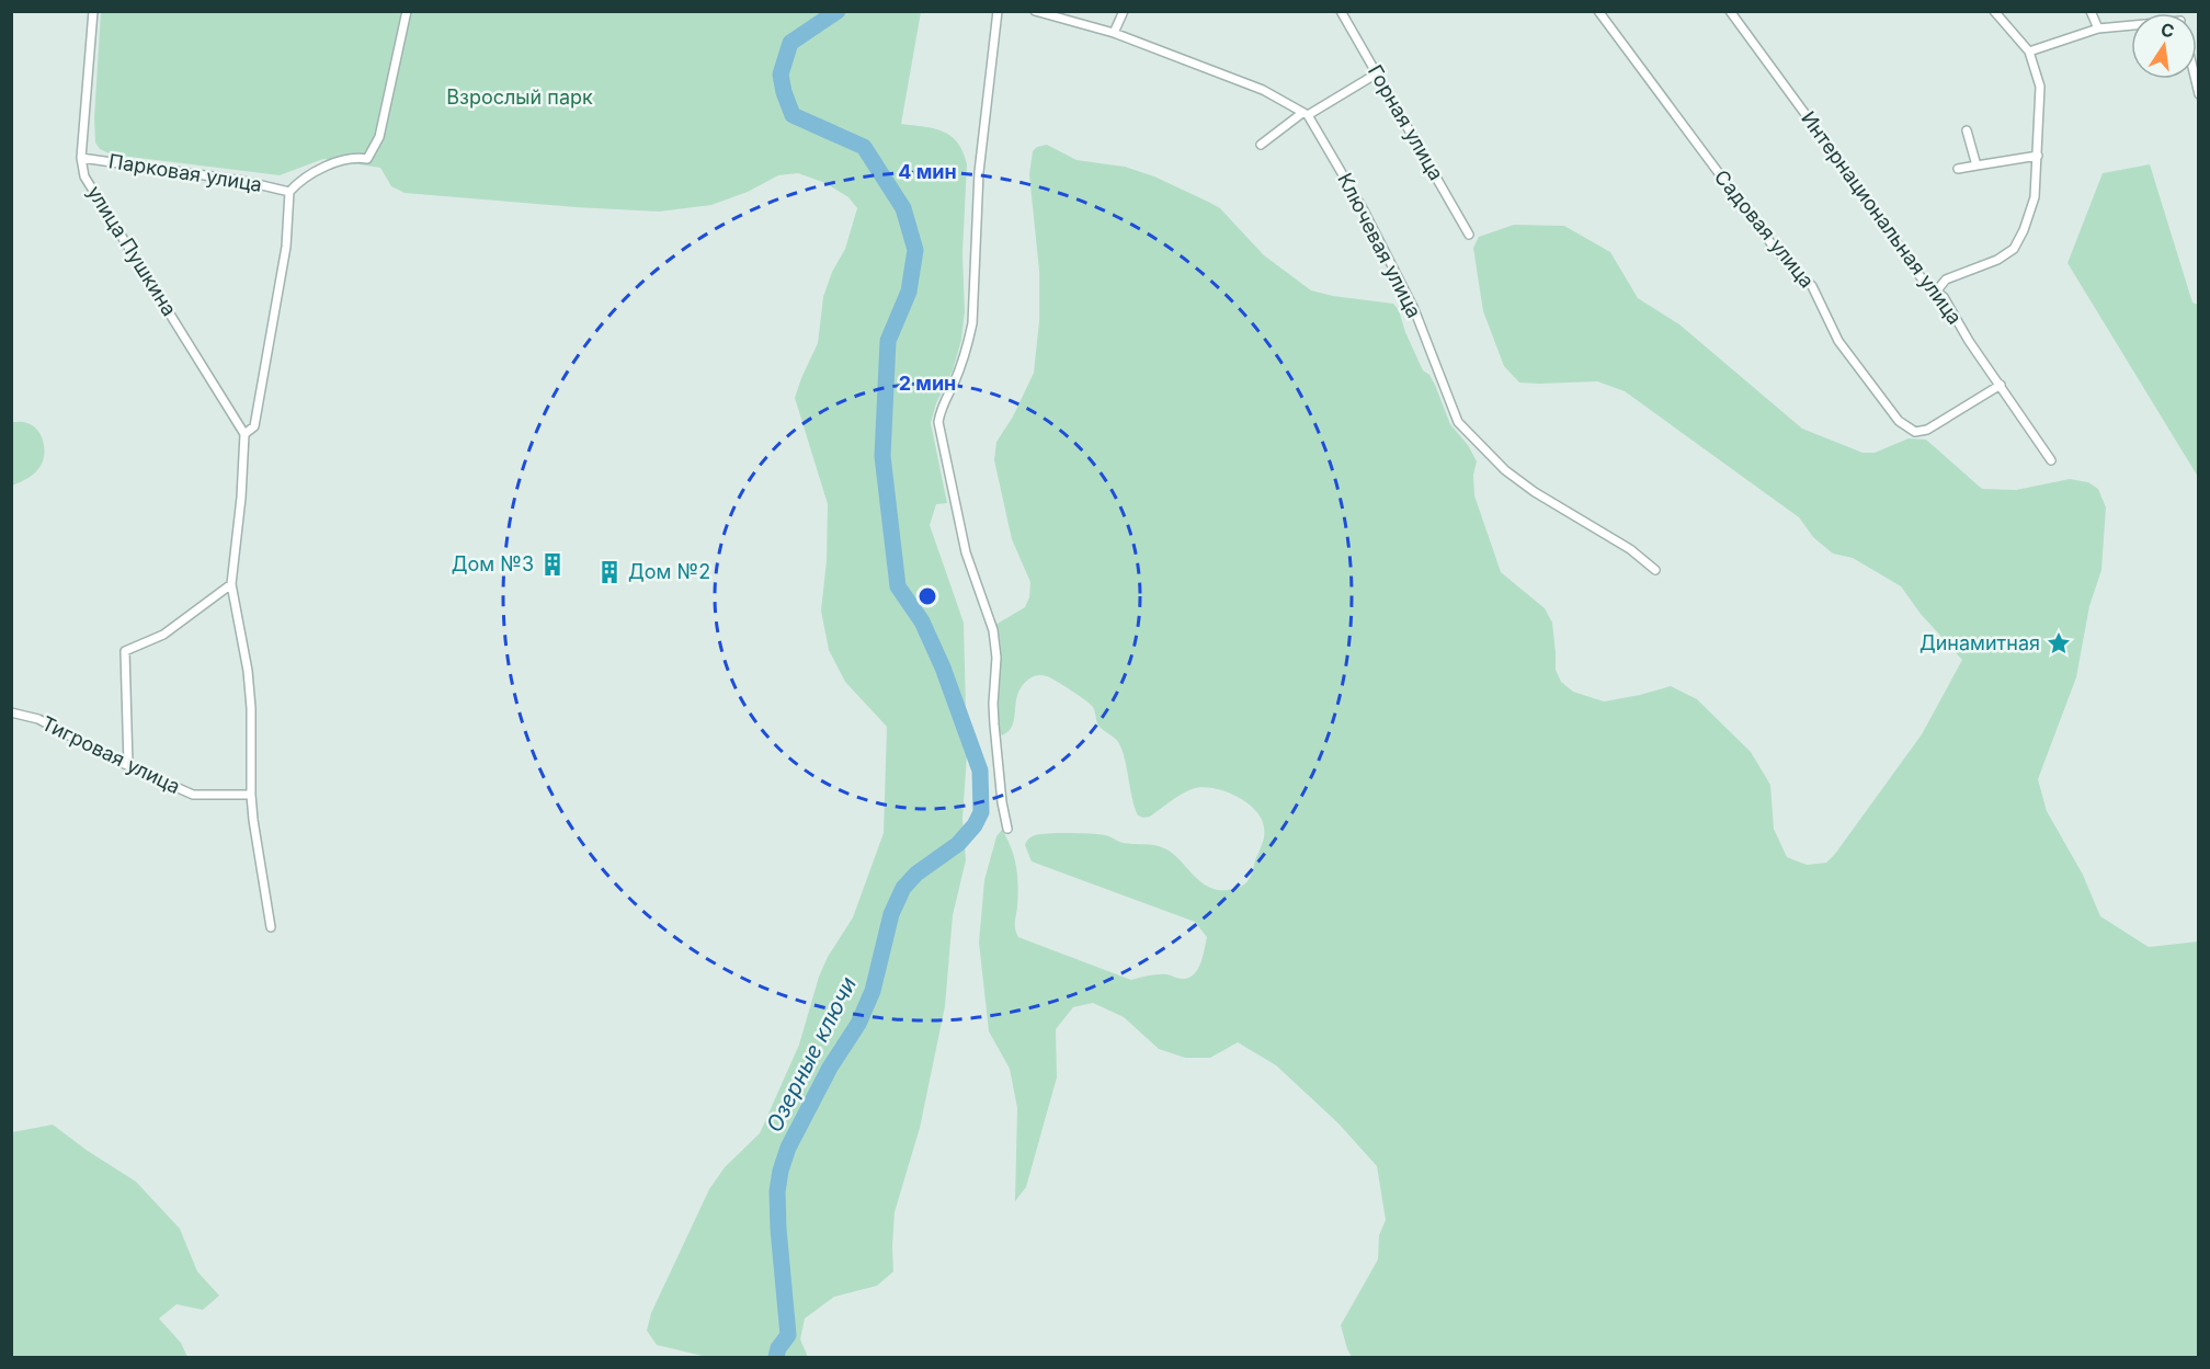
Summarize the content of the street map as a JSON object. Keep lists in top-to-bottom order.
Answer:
{
  "streets": {
    "street": [
      "Горная улица",
      "Парковая улица",
      "Интернациональная улица",
      "Садовая улица",
      "Ключевая улица",
      "улица Пушкина",
      "Тигровая улица"
    ]
  },
  "crossings": [
    ["Парковая улица", "улица Пушкина"],
    ["Интернациональная улица", "Садовая улица"]
  ],
  "water": ["Озерные ключи"],
  "parks": ["Взрослый парк"],
  "places": {
    "building": ["Дом №3", "Дом №2"],
    "place": ["Динамитная"]
  },
  "north": "top",
  "rings": ["4 мин", "2 мин"]
}
